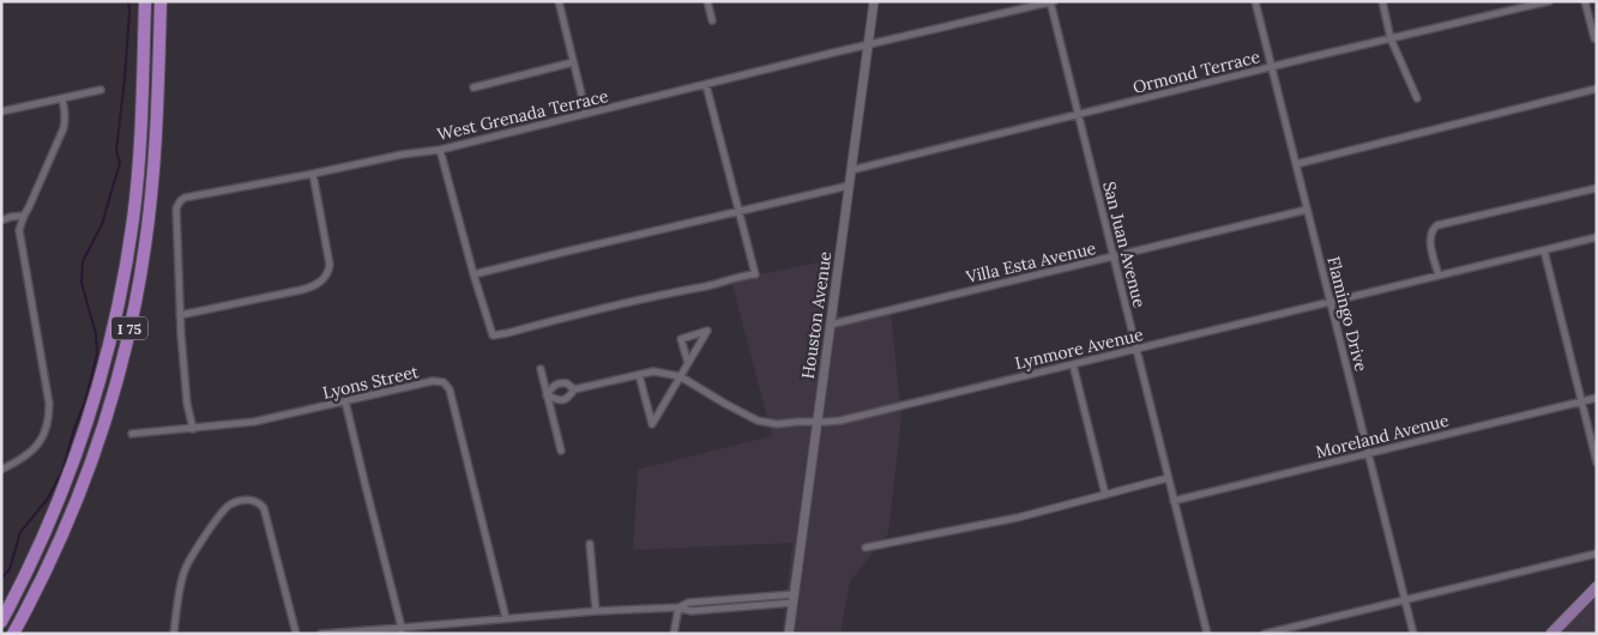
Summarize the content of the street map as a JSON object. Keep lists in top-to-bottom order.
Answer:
{
  "streets": {
    "highway": ["I 75"],
    "street": [
      "Ormond Terrace",
      "West Grenada Terrace",
      "San Juan Avenue",
      "Villa Esta Avenue",
      "Flamingo Drive",
      "Houston Avenue",
      "Lynmore Avenue",
      "Lyons Street",
      "Moreland Avenue"
    ]
  },
  "crossings": [
    ["Ormond Terrace", "San Juan Avenue"],
    ["Ormond Terrace", "Flamingo Drive"],
    ["Ormond Terrace", "Houston Avenue"],
    ["West Grenada Terrace", "San Juan Avenue"],
    ["West Grenada Terrace", "Houston Avenue"],
    ["San Juan Avenue", "Villa Esta Avenue"],
    ["San Juan Avenue", "Lynmore Avenue"],
    ["San Juan Avenue", "Moreland Avenue"],
    ["Villa Esta Avenue", "Flamingo Drive"],
    ["Villa Esta Avenue", "Houston Avenue"],
    ["Flamingo Drive", "Lynmore Avenue"],
    ["Flamingo Drive", "Moreland Avenue"],
    ["Houston Avenue", "Lynmore Avenue"]
  ]
}
